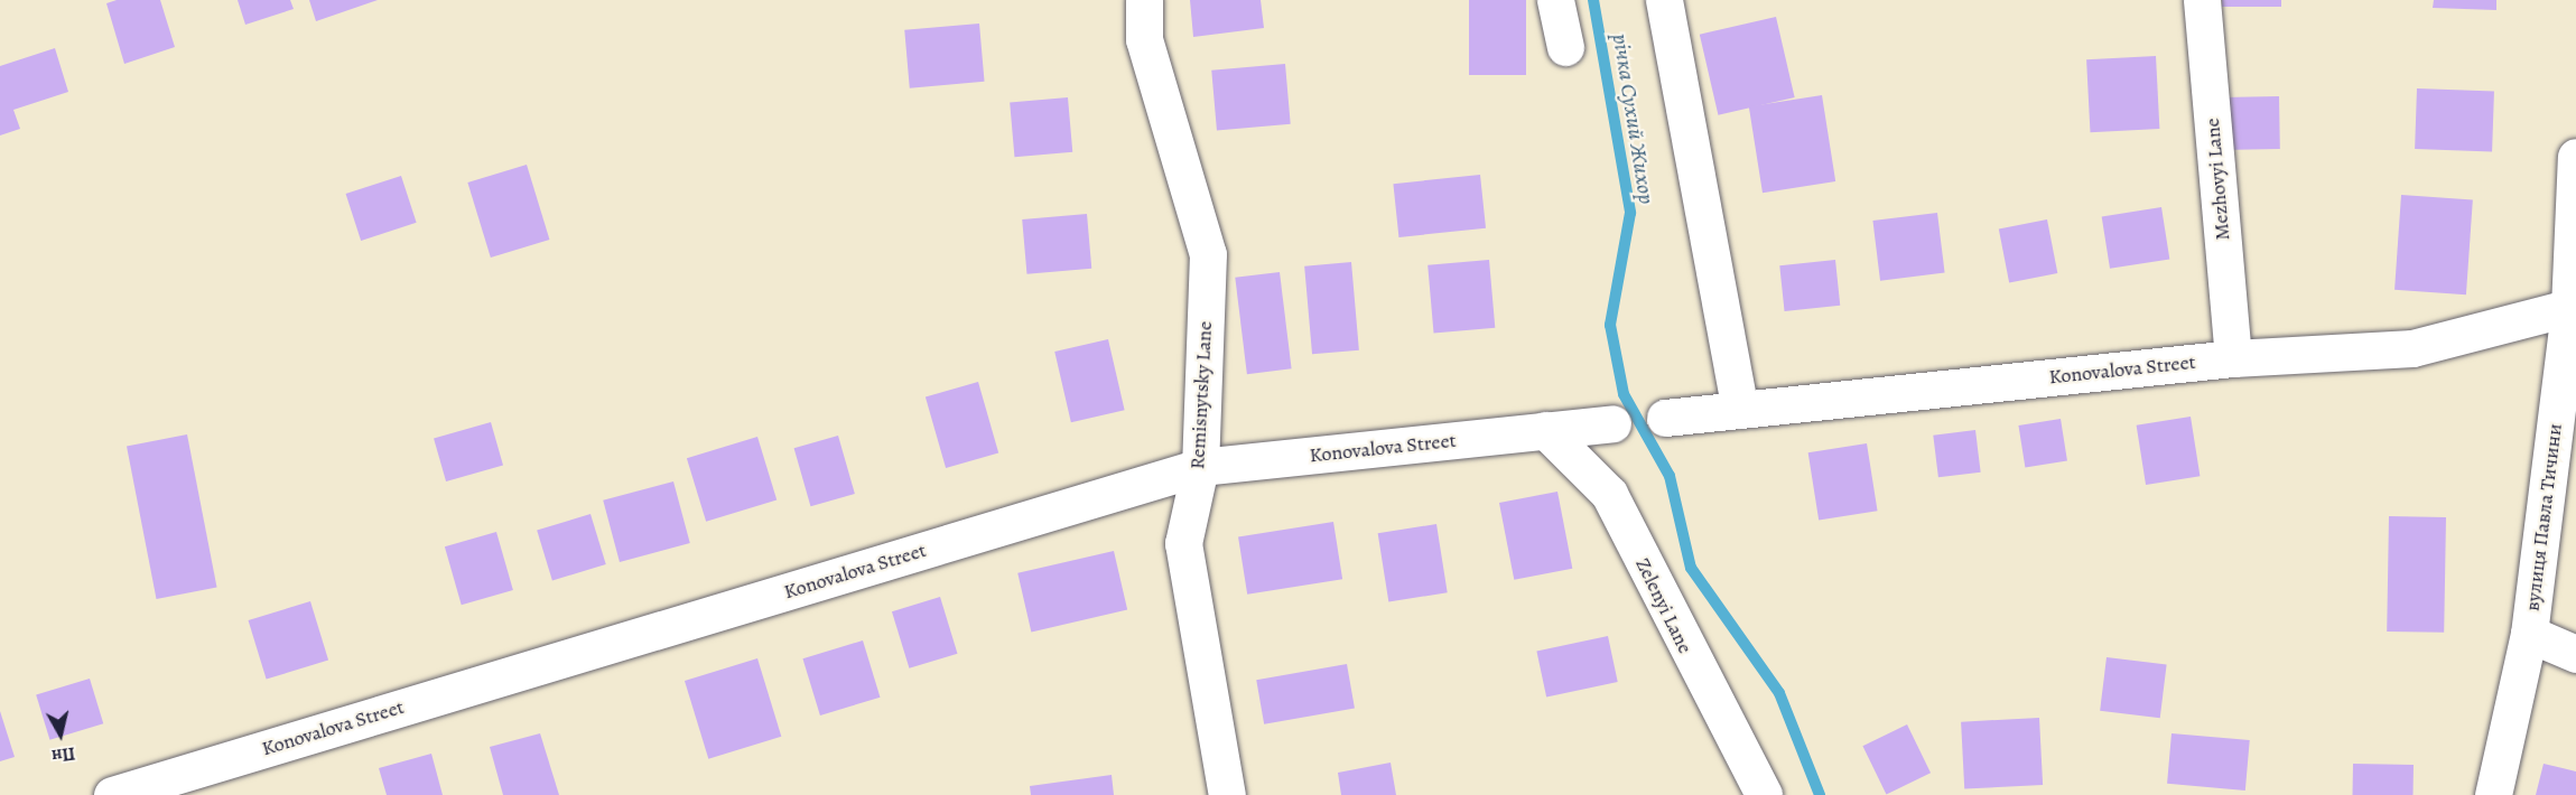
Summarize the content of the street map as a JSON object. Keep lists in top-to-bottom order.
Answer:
{
  "streets": {
    "street": [
      "Mezhovyi Lane",
      "Konovalova Street",
      "Remisnytsky Lane",
      "вулиця Павла Тичини",
      "Zelenyi Lane"
    ]
  },
  "crossings": [
    ["Mezhovyi Lane", "Konovalova Street"],
    ["Konovalova Street", "Remisnytsky Lane"],
    ["Konovalova Street", "вулиця Павла Тичини"],
    ["Konovalova Street", "Zelenyi Lane"]
  ],
  "water": ["річка Сухий Жихор"],
  "north": "bottom"
}
